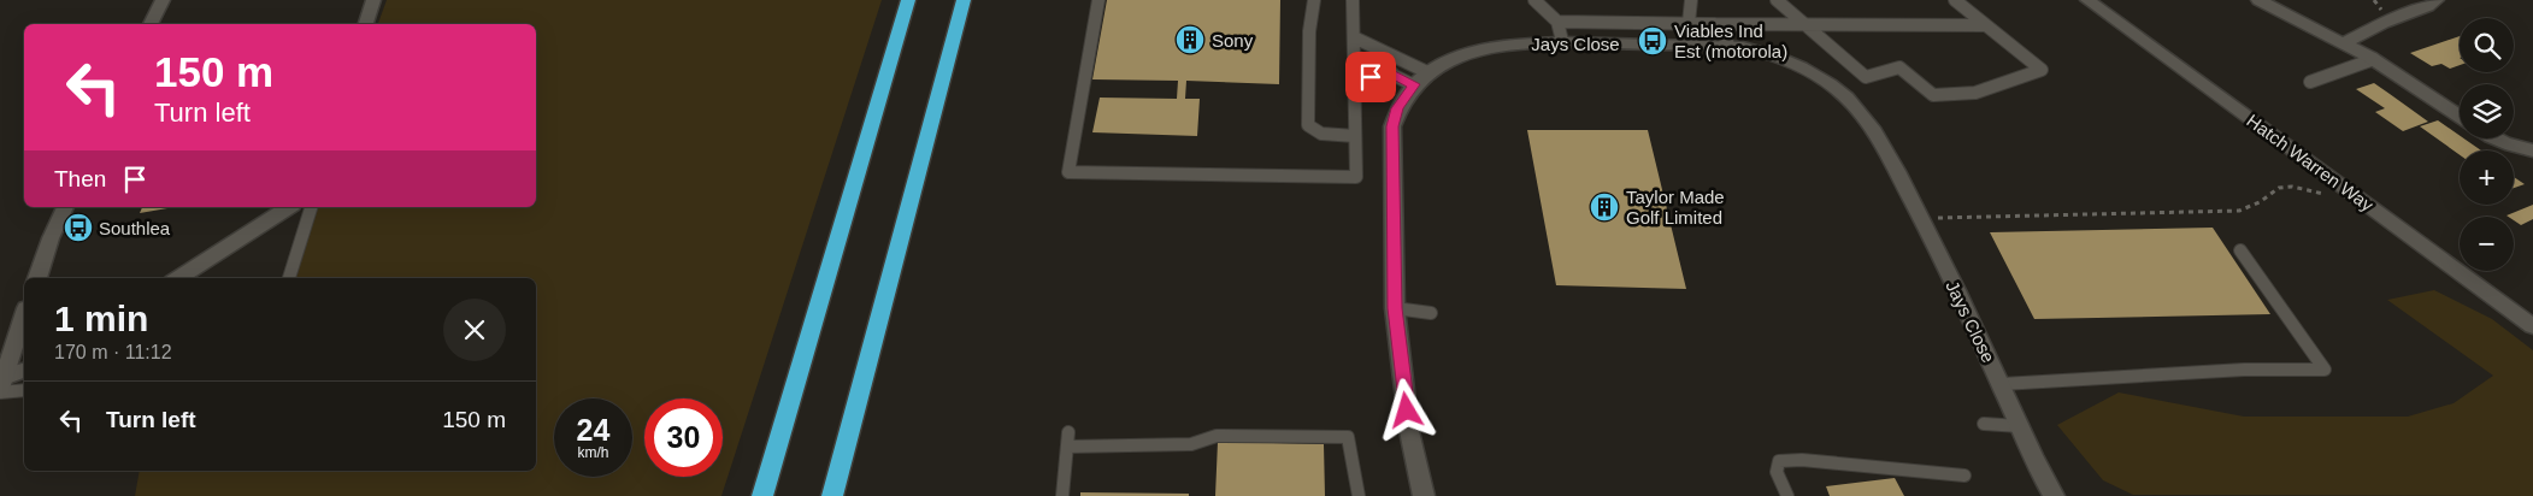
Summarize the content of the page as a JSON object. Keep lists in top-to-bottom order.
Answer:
{
  "streets": {
    "street": ["Jays Close", "Hatch Warren Way"]
  },
  "places": {
    "building": ["Sony", "Taylor Made Golf Limited"],
    "bus stop": ["Viables Ind Est (motorola)", "Southlea"]
  },
  "page": {
    "map_buttons": ["+", "−"],
    "turn": ["150 m", "Turn left"],
    "then": "Then",
    "heading": ["1 min", "170 m · 11:12"],
    "list": [
      {
        "name": "Turn left",
        "value": "150 m"
      }
    ],
    "speed": "24 km/h",
    "limit": "30"
  }
}
